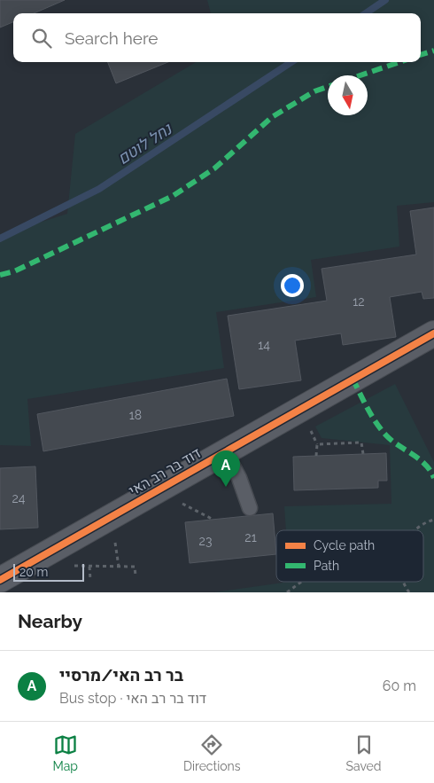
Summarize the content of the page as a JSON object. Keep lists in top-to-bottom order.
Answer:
{
  "streets": {
    "street": ["דוד בר רב האי"]
  },
  "water": ["נחל לוטם"],
  "house_numbers": [
    "12",
    "14",
    "18",
    "24",
    "21",
    "23"
  ],
  "legend": ["Cycle path", "Path"],
  "scale_bar": "20 m",
  "north": "bottom",
  "page": {
    "search": "Search here",
    "pins": "A",
    "scale": "20 m",
    "heading": "Nearby",
    "list": [
      {
        "mark": "A",
        "name": "בר רב האי/מרסיי",
        "note": "Bus stop · דוד בר רב האי",
        "value": "60 m"
      }
    ],
    "nav": ["Map", "Directions", "Saved"]
  }
}
